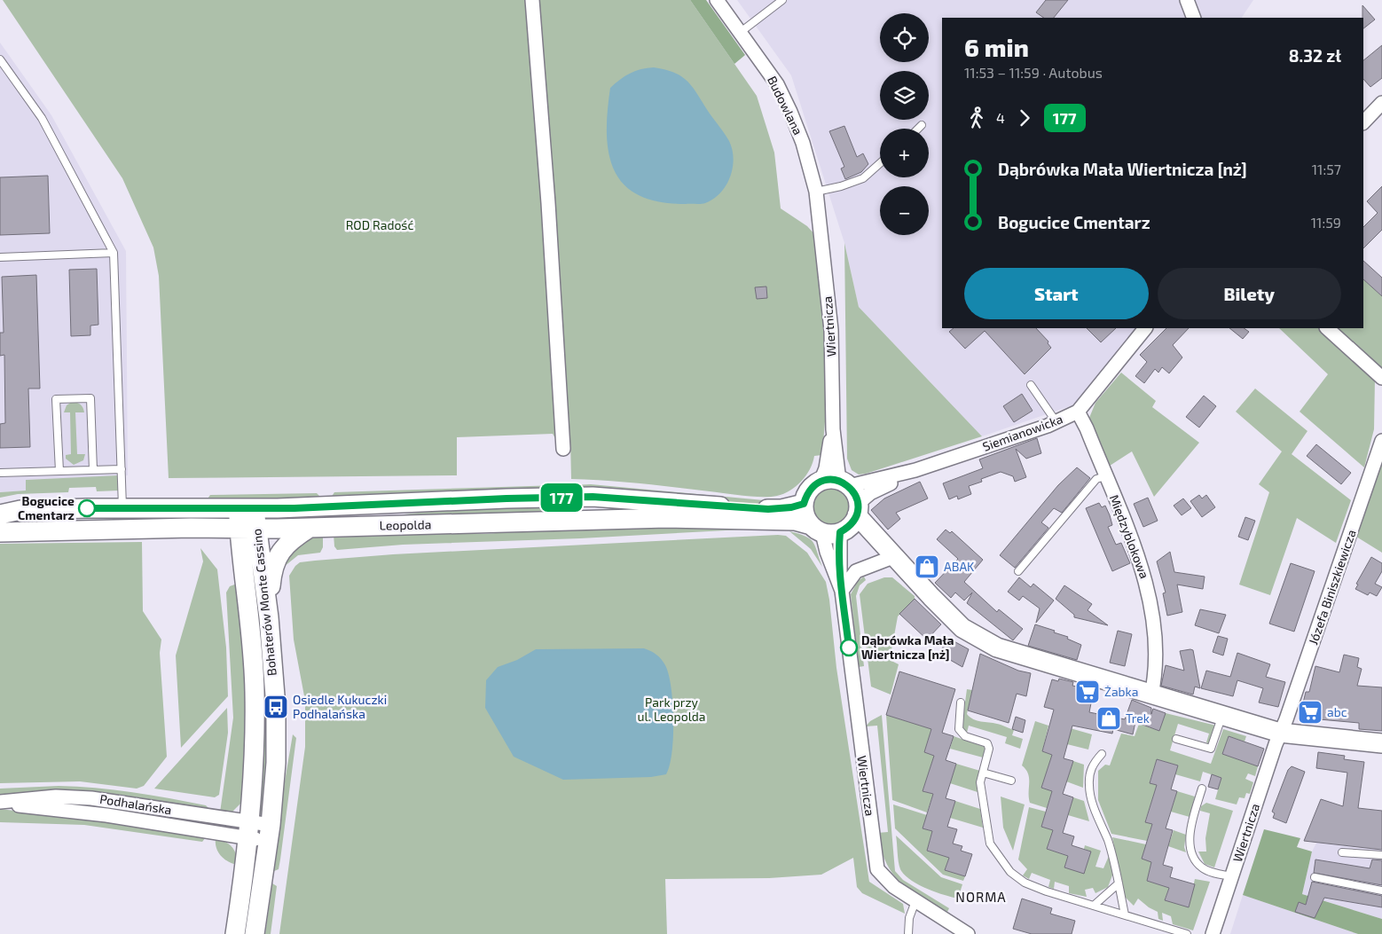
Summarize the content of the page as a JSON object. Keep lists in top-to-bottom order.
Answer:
{
  "streets": {
    "street": [
      "Budowlana",
      "Wiertnicza",
      "Siemianowicka",
      "Leopolda",
      "Międzyblokowa",
      "Józefa Biniszkiewicza",
      "Bohaterów Monte Cassino",
      "Podhalańska"
    ]
  },
  "crossings": [
    ["Budowlana", "Wiertnicza"],
    ["Wiertnicza", "Siemianowicka"],
    ["Wiertnicza", "Leopolda"],
    ["Wiertnicza", "Józefa Biniszkiewicza"],
    ["Siemianowicka", "Leopolda"],
    ["Siemianowicka", "Międzyblokowa"],
    ["Leopolda", "Bohaterów Monte Cassino"],
    ["Bohaterów Monte Cassino", "Podhalańska"]
  ],
  "districts": ["NORMA"],
  "parks": ["ROD Radość", "Park przy ul. Leopolda"],
  "places": {
    "other": ["Bogucice Cmentarz", "Dąbrówka Mała Wiertnicza [nż]"],
    "shop": ["ABAK", "Trek"],
    "supermarket": ["Żabka", "abc"],
    "bus stop": ["Osiedle Kukuczki Podhalańska"]
  },
  "lines": ["bus line 177"],
  "page": {
    "on_map": "177",
    "map_buttons": ["+", "−"],
    "heading": ["6 min", "11:53 – 11:59 · Autobus", "8.32 zł"],
    "legs": ["4", "177"],
    "list": [
      {
        "name": "Dąbrówka Mała Wiertnicza [nż]",
        "value": "11:57"
      },
      {
        "name": "Bogucice Cmentarz",
        "value": "11:59"
      }
    ],
    "buttons": ["Start", "Bilety"]
  }
}
